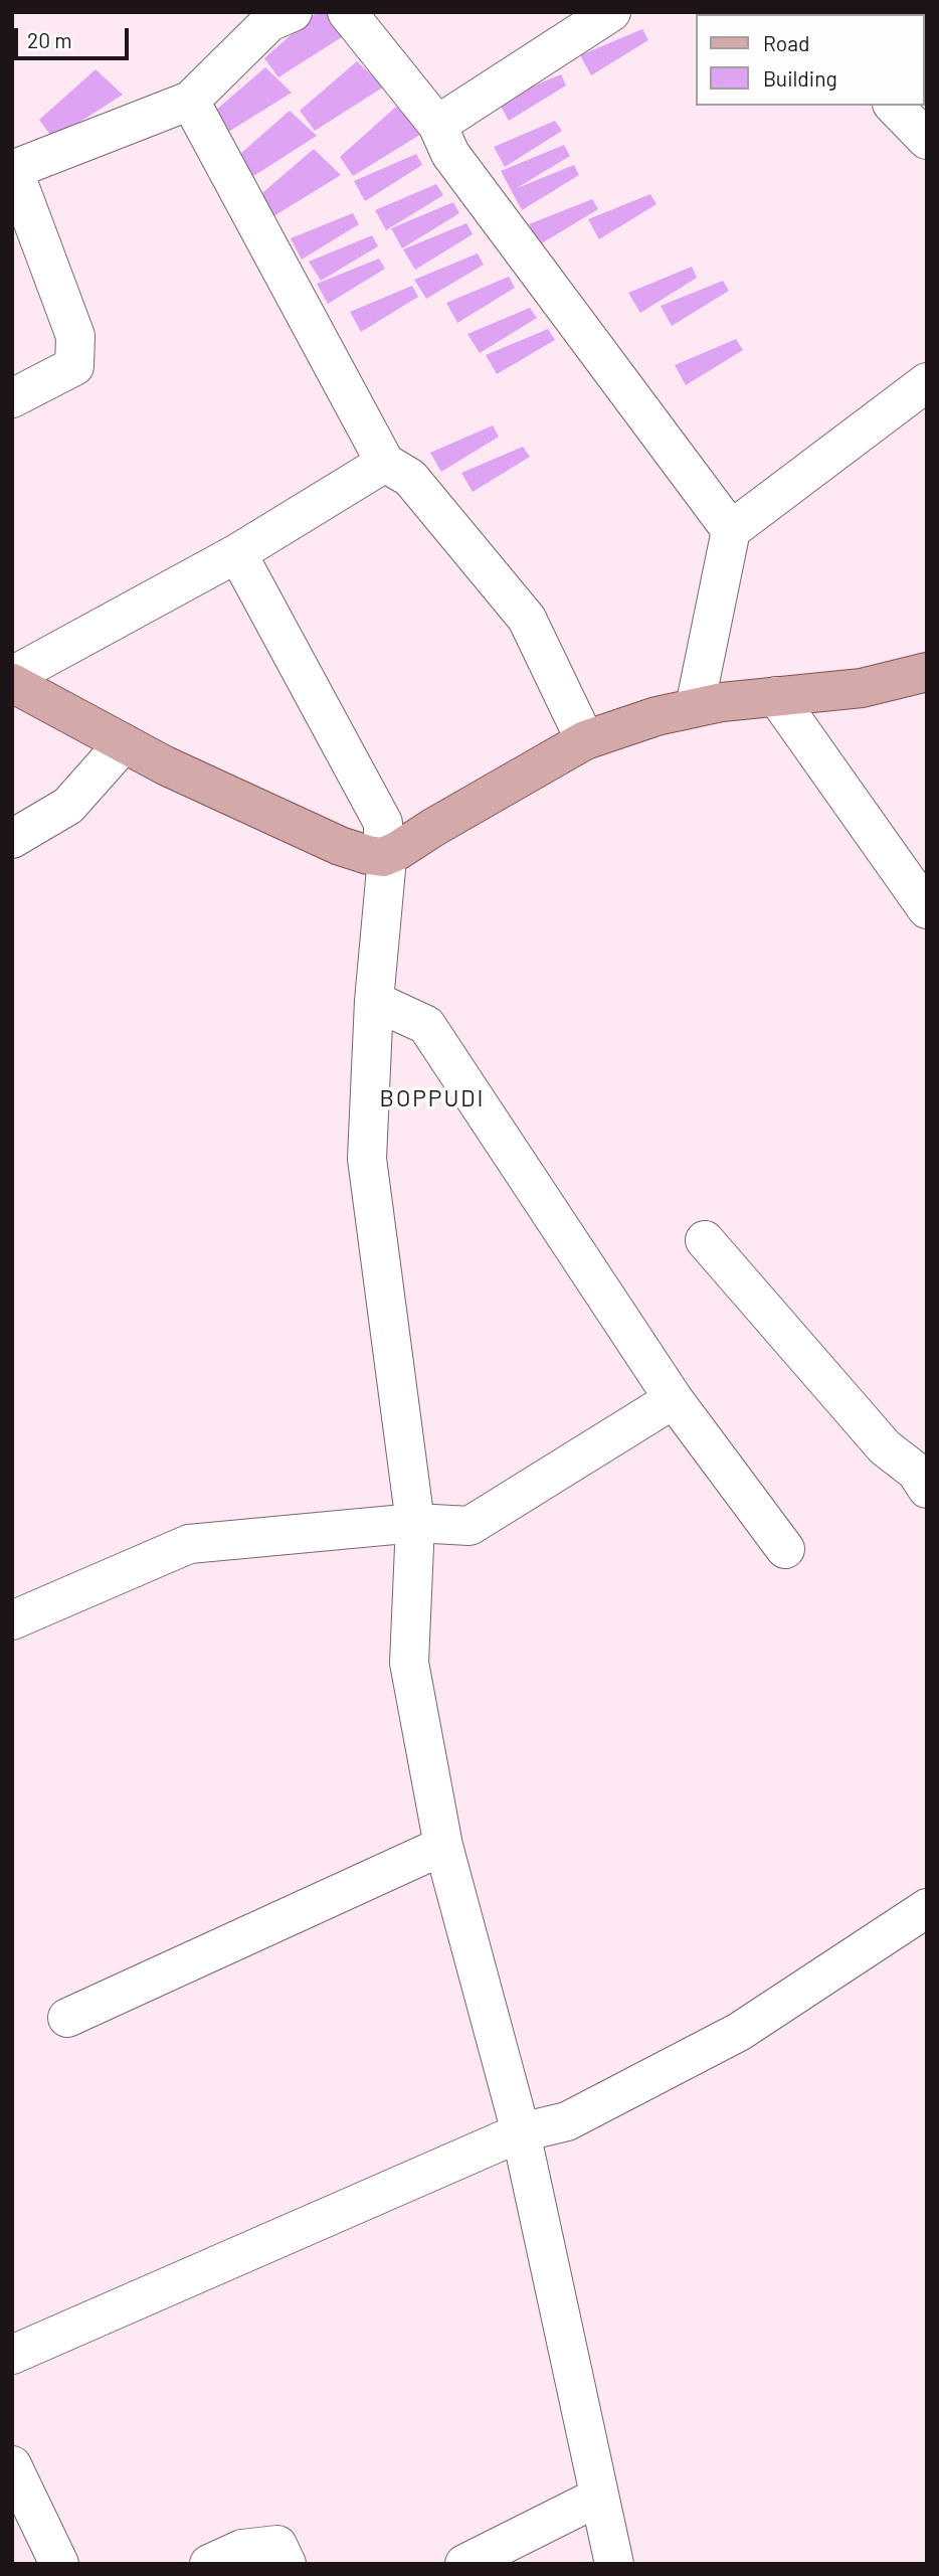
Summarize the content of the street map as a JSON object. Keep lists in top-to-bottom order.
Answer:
{
  "districts": ["BOPPUDI"],
  "legend": ["Road", "Building"],
  "scale_bar": "20 m"
}
